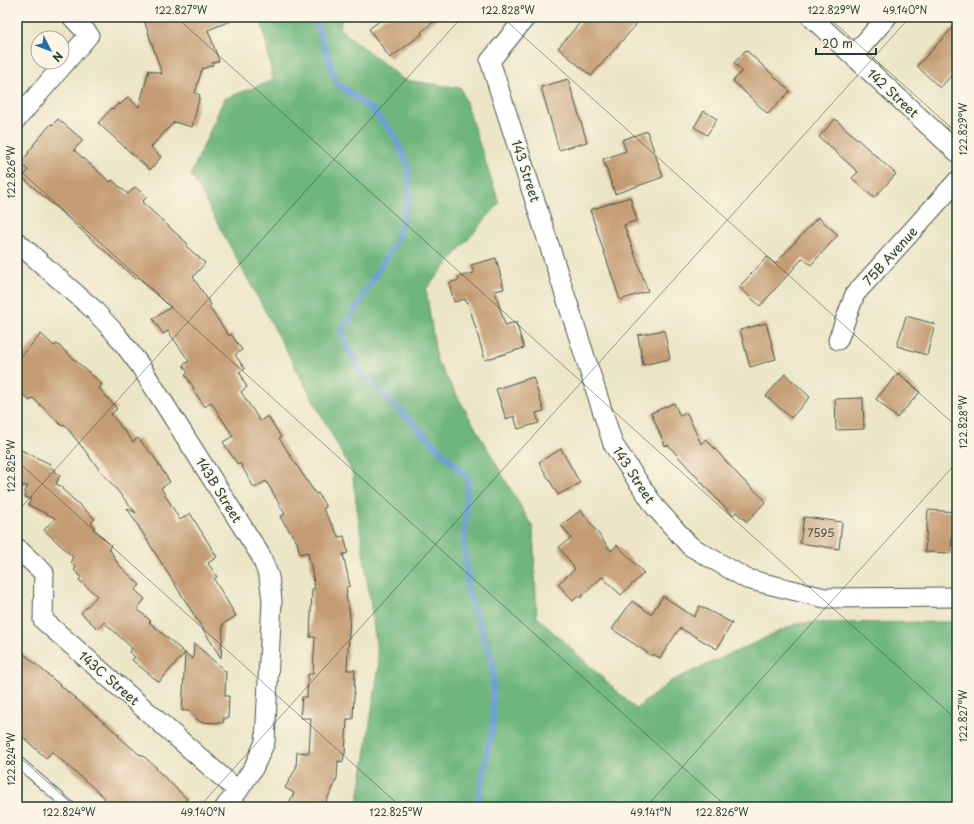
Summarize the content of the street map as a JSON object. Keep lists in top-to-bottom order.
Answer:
{
  "streets": {
    "street": [
      "142 Street",
      "143 Street",
      "75B Avenue",
      "143B Street",
      "143C Street"
    ]
  },
  "crossings": [
    ["143B Street", "143C Street"]
  ],
  "house_numbers": ["7595"],
  "scale_bar": "20 m",
  "north": "bottom right",
  "coordinates": [
    "122.827°W",
    "122.828°W",
    "122.829°W",
    "49.140°N",
    "122.826°W",
    "122.825°W",
    "122.824°W",
    "49.141°N"
  ]
}
